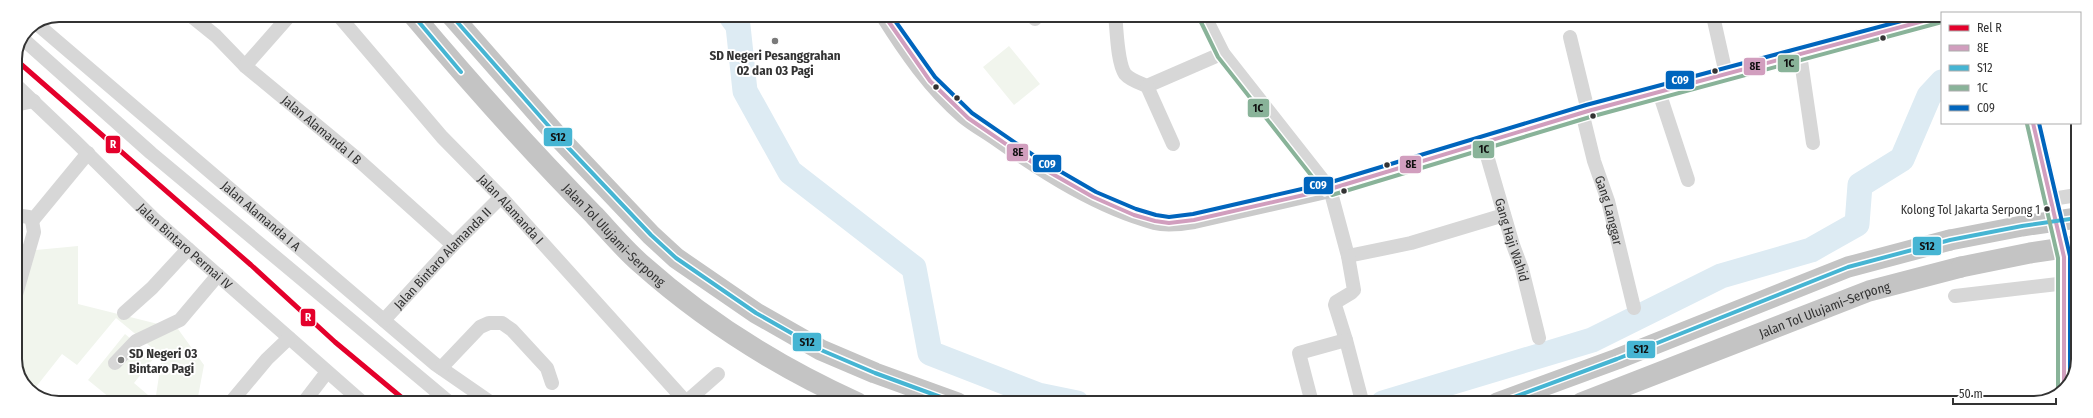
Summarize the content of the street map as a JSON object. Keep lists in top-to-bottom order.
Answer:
{
  "streets": {
    "highway": ["Jalan Tol Ulujami–Serpong"],
    "street": [
      "Jalan Alamanda I B",
      "Jalan Alamanda I",
      "Gang Langgar",
      "Jalan Alamanda I A",
      "Gang Haji Wahid",
      "Jalan Bintaro Permai IV",
      "Jalan Bintaro Alamanda II"
    ]
  },
  "crossings": [
    ["Jalan Alamanda I B", "Jalan Bintaro Alamanda II"],
    ["Jalan Alamanda I", "Jalan Bintaro Alamanda II"],
    ["Jalan Alamanda I A", "Jalan Bintaro Alamanda II"]
  ],
  "places": ["SD Negeri Pesanggrahan 02 dan 03 Pagi", "Kolong Tol Jakarta Serpong 1", "SD Negeri 03 Bintaro Pagi"],
  "lines": [
    "transit line 8E",
    "transit line S12",
    "transit line 1C",
    "transit line C09",
    "rail line R"
  ],
  "legend": [
    "Rel R",
    "8E",
    "S12",
    "1C",
    "C09"
  ],
  "scale_bar": "50 m"
}
